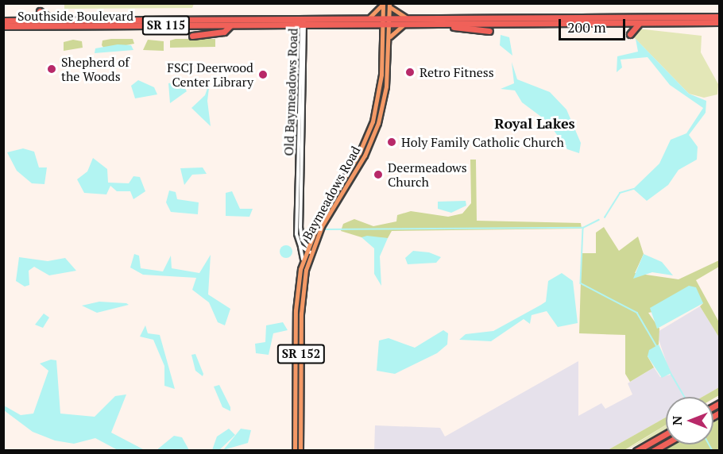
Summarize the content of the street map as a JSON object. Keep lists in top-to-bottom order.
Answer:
{
  "streets": {
    "highway": ["Southside Boulevard", "SR 115"],
    "main road": ["Baymeadows Road", "SR 152"],
    "street": ["Old Baymeadows Road"]
  },
  "crossings": [
    ["Southside Boulevard", "Old Baymeadows Road"],
    ["Southside Boulevard", "Baymeadows Road"],
    ["Old Baymeadows Road", "Baymeadows Road"]
  ],
  "districts": ["Royal Lakes"],
  "places": [
    "Shepherd of the Woods",
    "Retro Fitness",
    "FSCJ Deerwood Center Library",
    "Holy Family Catholic Church",
    "Deermeadows Church"
  ],
  "scale_bar": "200 m",
  "north": "left"
}
